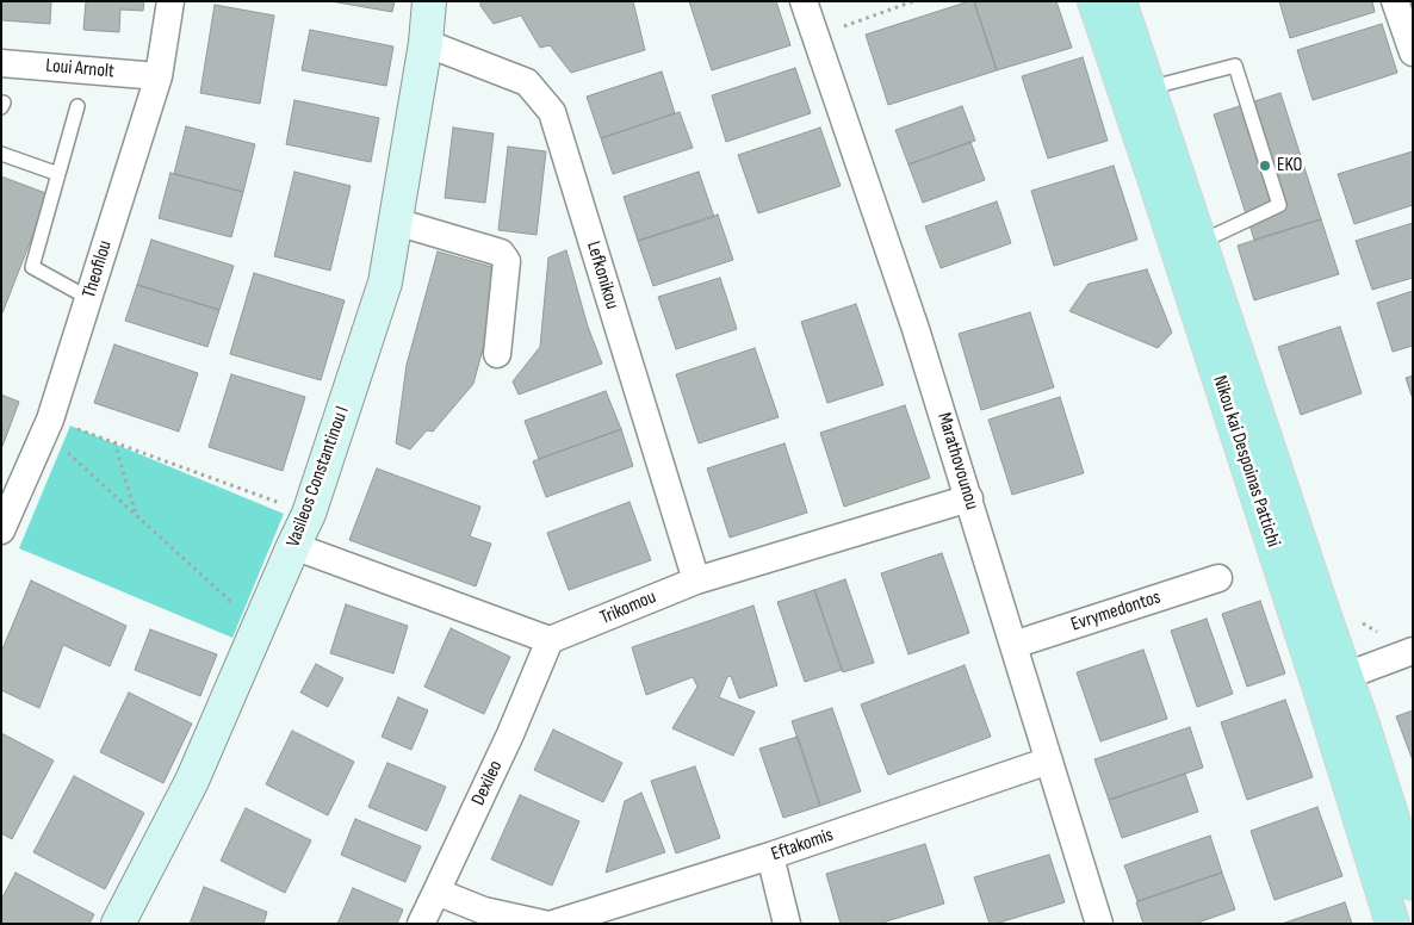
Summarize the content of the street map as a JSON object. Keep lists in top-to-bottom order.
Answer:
{
  "streets": {
    "main road": ["Nikou kai Despoinas Pattichi", "Vasileos Constantinou I"],
    "street": [
      "Loui Arnolt",
      "Theofilou",
      "Lefkonikou",
      "Marathovounou",
      "Trikomou",
      "Evrymedontos",
      "Dexileo",
      "Eftakomis"
    ]
  },
  "crossings": [
    ["Loui Arnolt", "Theofilou"],
    ["Lefkonikou", "Vasileos Constantinou I"],
    ["Lefkonikou", "Trikomou"],
    ["Marathovounou", "Trikomou"],
    ["Marathovounou", "Evrymedontos"],
    ["Marathovounou", "Eftakomis"],
    ["Trikomou", "Dexileo"]
  ],
  "places": ["EKO"]
}
